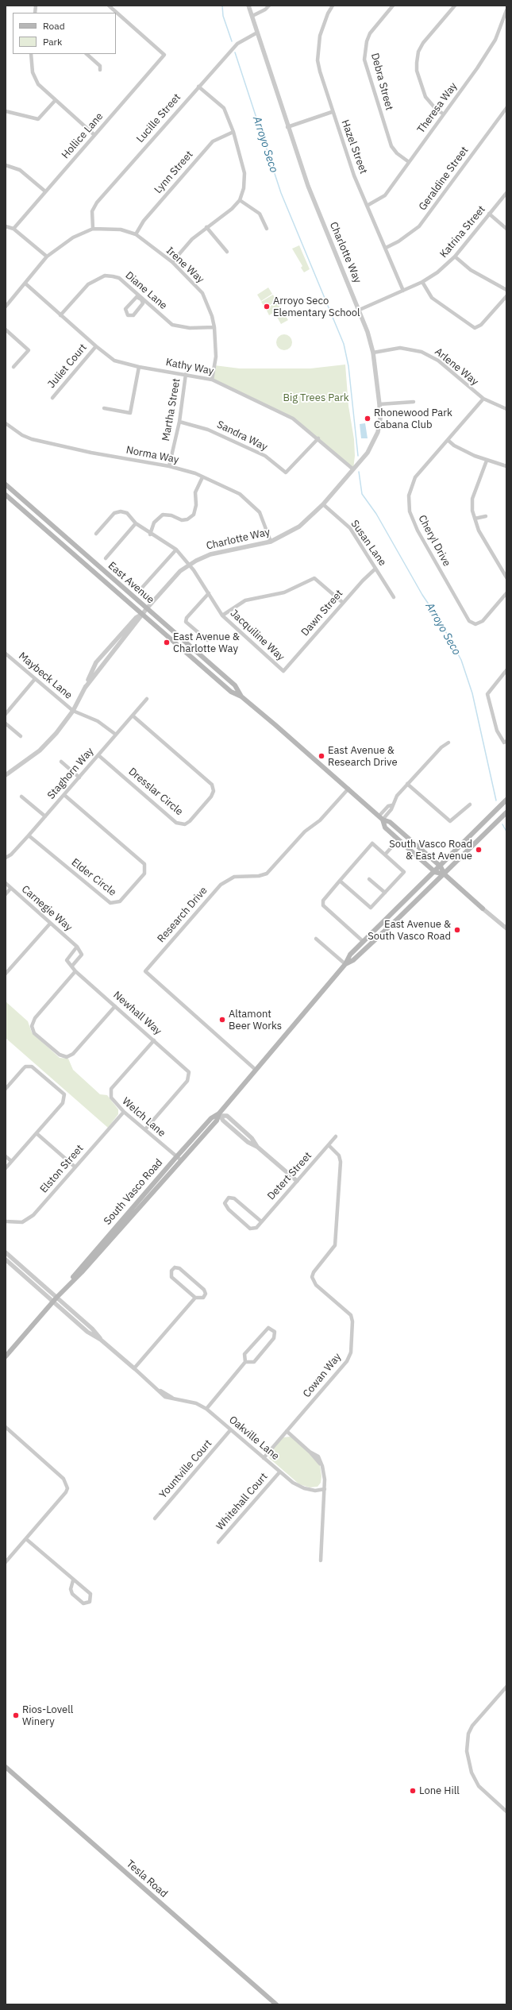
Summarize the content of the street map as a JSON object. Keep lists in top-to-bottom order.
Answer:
{
  "streets": {
    "main road": ["East Avenue", "South Vasco Road", "Tesla Road"],
    "street": [
      "Debra Street",
      "Theresa Way",
      "Lucille Street",
      "Hollice Lane",
      "Hazel Street",
      "Lynn Street",
      "Geraldine Street",
      "Katrina Street",
      "Charlotte Way",
      "Irene Way",
      "Diane Lane",
      "Juliet Court",
      "Kathy Way",
      "Arlene Way",
      "Martha Street",
      "Sandra Way",
      "Norma Way",
      "Cheryl Drive",
      "Susan Lane",
      "Dawn Street",
      "Jacquiline Way",
      "Maybeck Lane",
      "Staghorn Way",
      "Dresslar Circle",
      "Elder Circle",
      "Carnegie Way",
      "Research Drive",
      "Newhall Way",
      "Welch Lane",
      "Elston Street",
      "Detert Street",
      "Cowan Way",
      "Oakville Lane",
      "Yountville Court",
      "Whitehall Court"
    ]
  },
  "crossings": [
    ["Debra Street", "Theresa Way"],
    ["Theresa Way", "Hazel Street"],
    ["Lucille Street", "Charlotte Way"],
    ["Lucille Street", "Irene Way"],
    ["Hazel Street", "Geraldine Street"],
    ["Hazel Street", "Katrina Street"],
    ["Lynn Street", "Irene Way"],
    ["Katrina Street", "Charlotte Way"],
    ["Charlotte Way", "Kathy Way"],
    ["Charlotte Way", "Arlene Way"],
    ["Charlotte Way", "Norma Way"],
    ["Charlotte Way", "Susan Lane"],
    ["Charlotte Way", "East Avenue"],
    ["Charlotte Way", "Jacquiline Way"],
    ["Charlotte Way", "Maybeck Lane"],
    ["Irene Way", "Diane Lane"],
    ["Irene Way", "Kathy Way"],
    ["Diane Lane", "Kathy Way"],
    ["Juliet Court", "Kathy Way"],
    ["Kathy Way", "Martha Street"],
    ["Kathy Way", "Sandra Way"],
    ["Arlene Way", "Cheryl Drive"],
    ["Martha Street", "Sandra Way"],
    ["Martha Street", "Norma Way"],
    ["Susan Lane", "Dawn Street"],
    ["East Avenue", "Research Drive"],
    ["East Avenue", "South Vasco Road"],
    ["Dawn Street", "Jacquiline Way"],
    ["Maybeck Lane", "Staghorn Way"],
    ["Staghorn Way", "Dresslar Circle"],
    ["Staghorn Way", "Elder Circle"],
    ["Research Drive", "South Vasco Road"],
    ["Newhall Way", "Welch Lane"],
    ["Welch Lane", "Elston Street"],
    ["Welch Lane", "South Vasco Road"],
    ["Detert Street", "Cowan Way"],
    ["South Vasco Road", "Oakville Lane"],
    ["Cowan Way", "Oakville Lane"],
    ["Oakville Lane", "Yountville Court"],
    ["Oakville Lane", "Whitehall Court"]
  ],
  "water": ["Arroyo Seco"],
  "parks": ["Big Trees Park"],
  "places": [
    "Arroyo Seco Elementary School",
    "Rhonewood Park Cabana Club",
    "East Avenue & Charlotte Way",
    "East Avenue & Research Drive",
    "South Vasco Road & East Avenue",
    "East Avenue & South Vasco Road",
    "Altamont Beer Works",
    "Rios-Lovell Winery",
    "Lone Hill"
  ],
  "legend": ["Road", "Park"]
}
